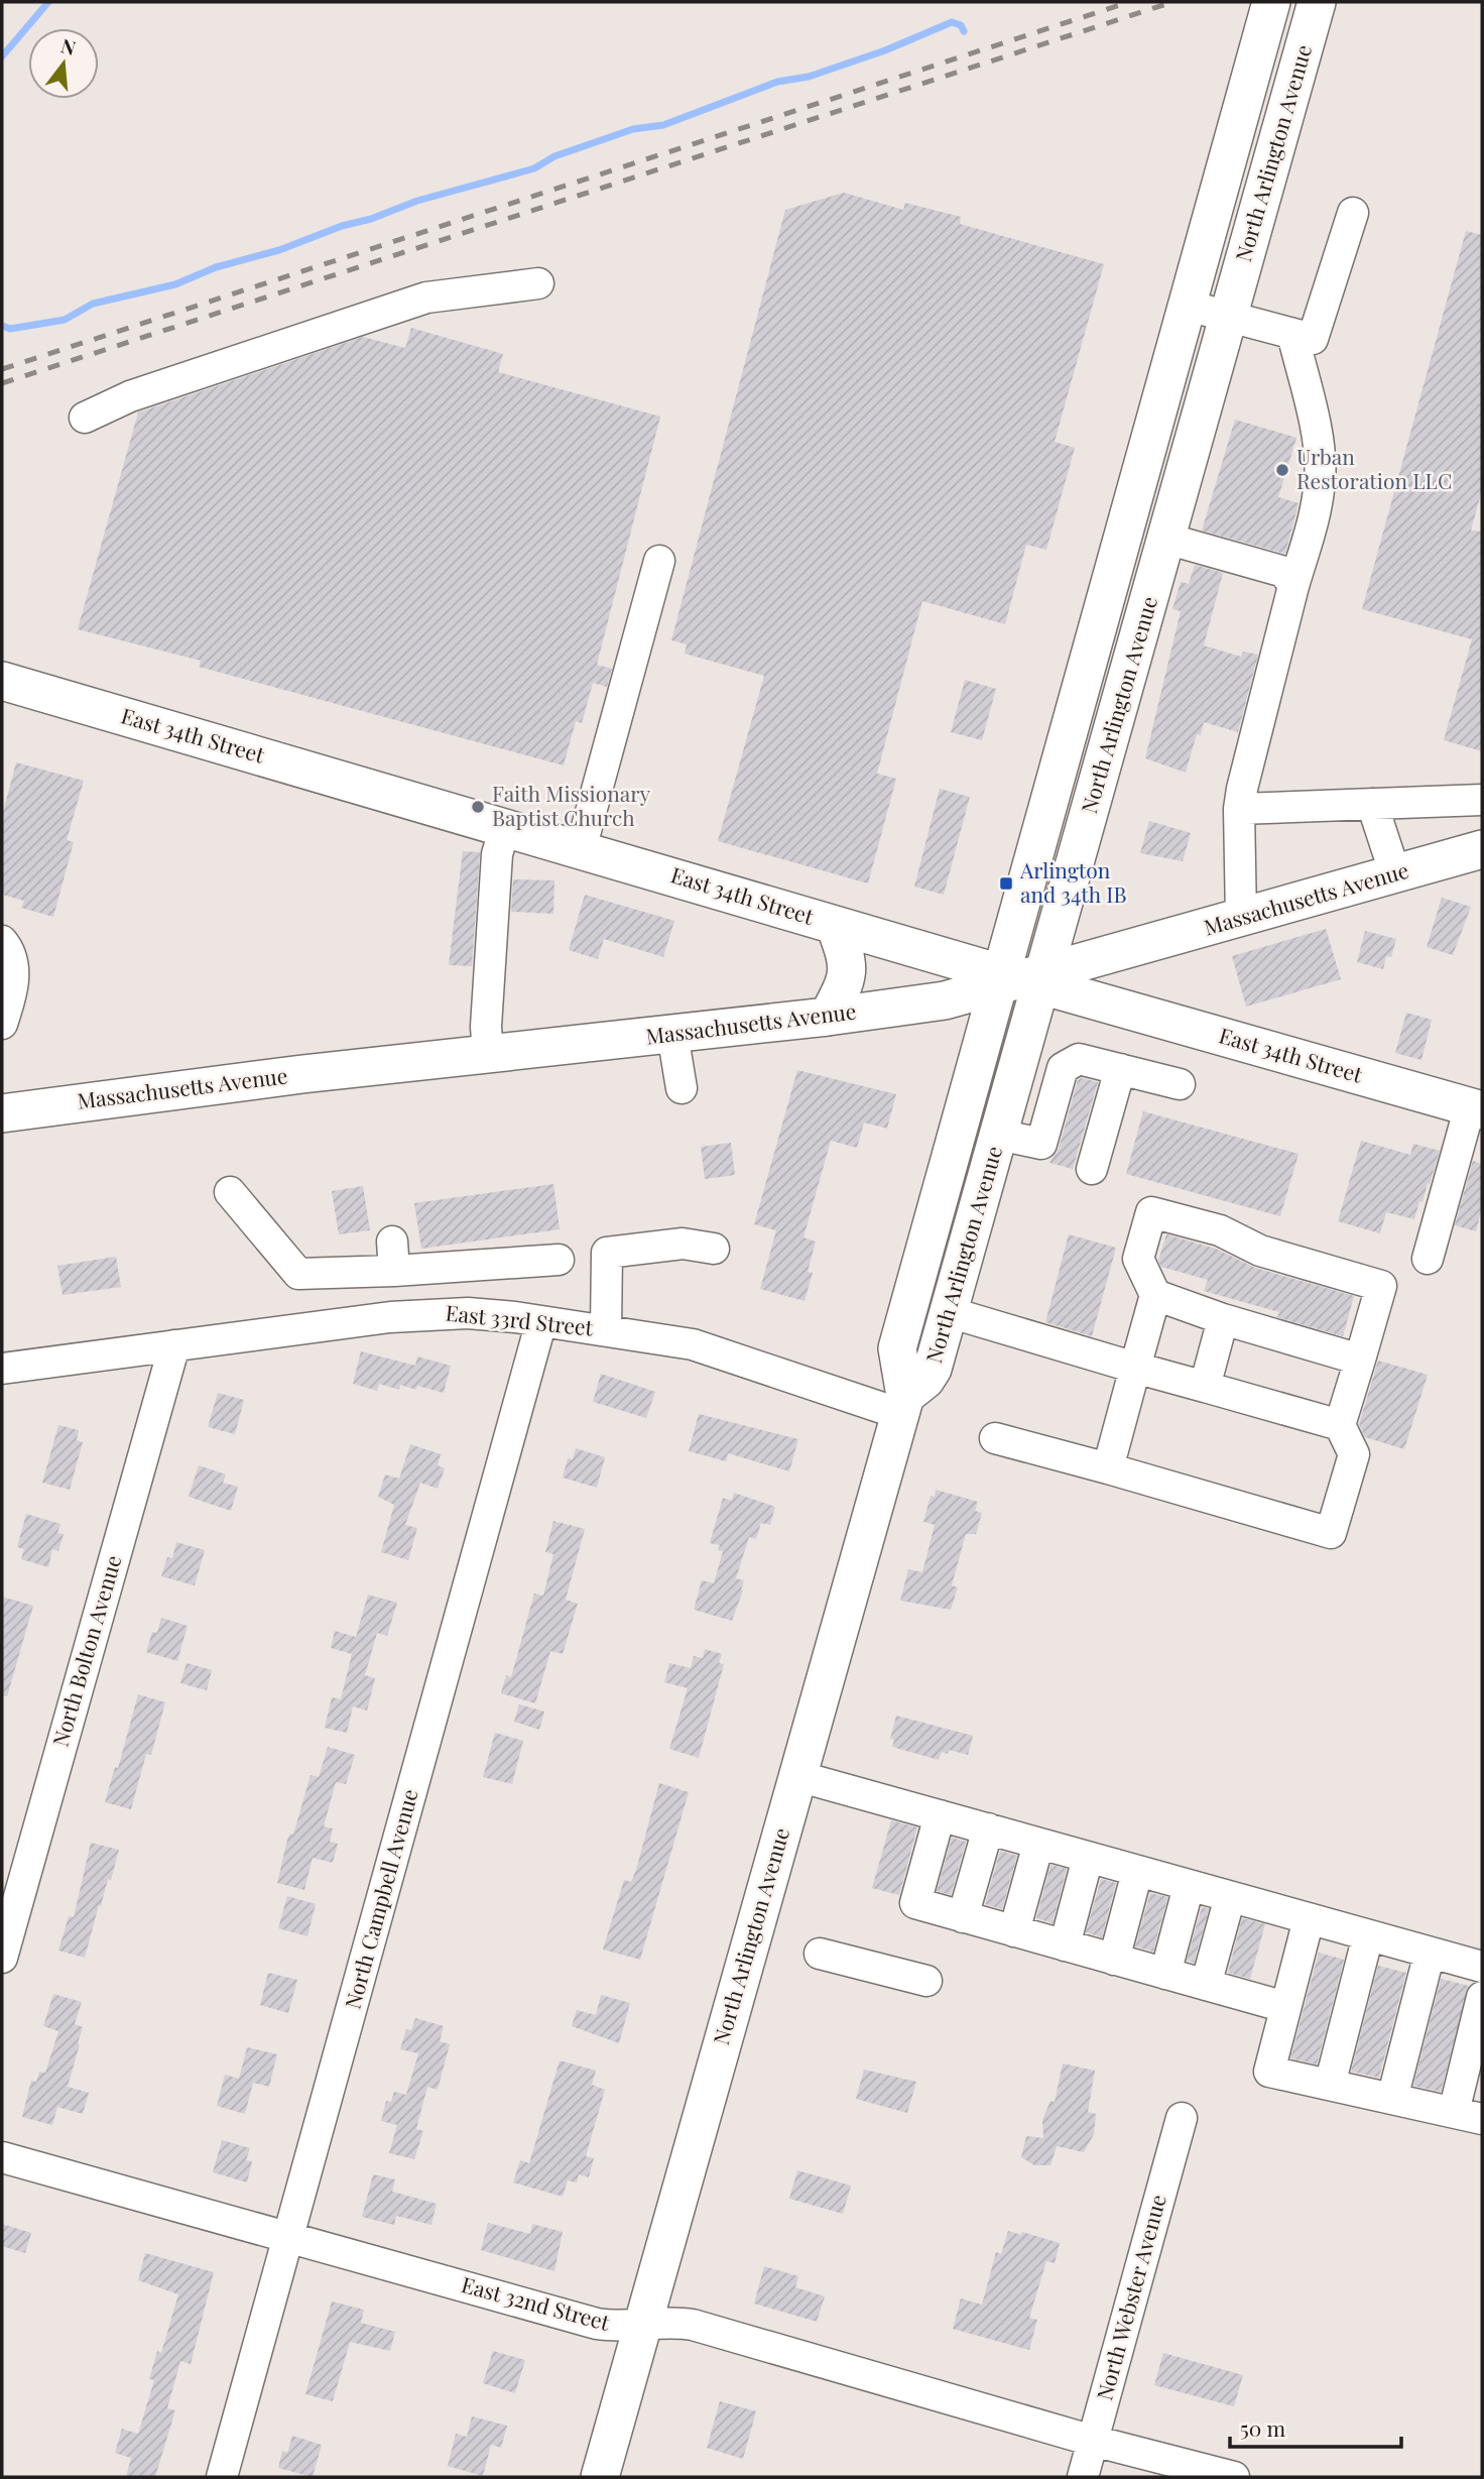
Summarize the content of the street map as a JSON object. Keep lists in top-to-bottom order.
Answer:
{
  "streets": {
    "main road": ["North Arlington Avenue", "East 34th Street", "Massachusetts Avenue"],
    "street": [
      "East 33rd Street",
      "North Bolton Avenue",
      "North Campbell Avenue",
      "North Webster Avenue",
      "East 32nd Street"
    ]
  },
  "crossings": [
    ["North Arlington Avenue", "East 34th Street"],
    ["North Arlington Avenue", "Massachusetts Avenue"],
    ["North Arlington Avenue", "East 33rd Street"],
    ["North Arlington Avenue", "East 32nd Street"],
    ["East 34th Street", "Massachusetts Avenue"],
    ["East 33rd Street", "North Bolton Avenue"],
    ["East 33rd Street", "North Campbell Avenue"],
    ["North Campbell Avenue", "East 32nd Street"],
    ["North Webster Avenue", "East 32nd Street"]
  ],
  "places": {
    "other": ["Urban Restoration LLC", "Faith Missionary Baptist Church"],
    "transit": ["Arlington and 34th IB"]
  },
  "scale_bar": "50 m",
  "north": "top"
}
